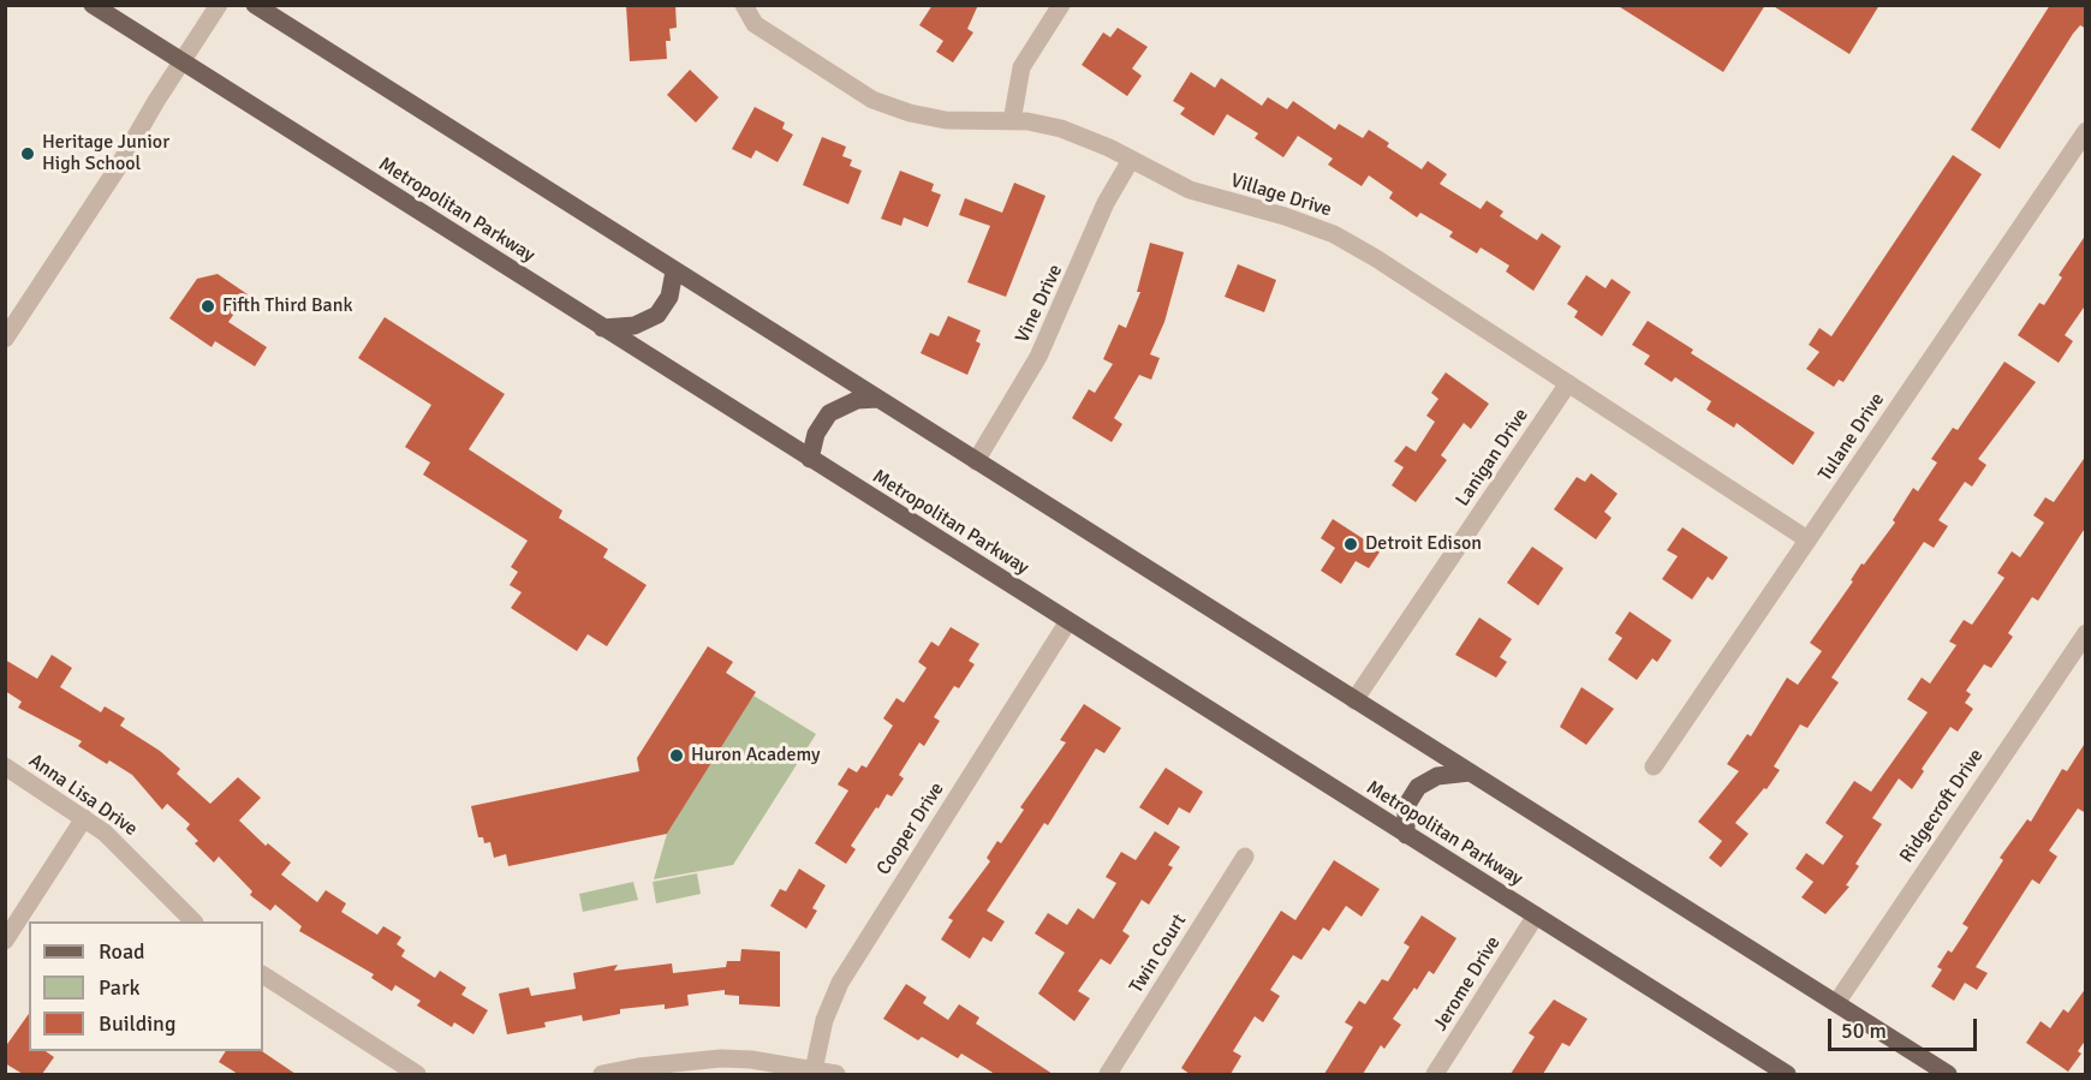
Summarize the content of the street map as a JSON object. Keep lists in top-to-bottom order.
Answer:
{
  "streets": {
    "main road": ["Metropolitan Parkway"],
    "street": [
      "Village Drive",
      "Vine Drive",
      "Tulane Drive",
      "Lanigan Drive",
      "Anna Lisa Drive",
      "Ridgecroft Drive",
      "Cooper Drive",
      "Twin Court",
      "Jerome Drive"
    ]
  },
  "crossings": [
    ["Village Drive", "Vine Drive"],
    ["Village Drive", "Tulane Drive"],
    ["Village Drive", "Lanigan Drive"],
    ["Metropolitan Parkway", "Cooper Drive"],
    ["Metropolitan Parkway", "Jerome Drive"]
  ],
  "places": [
    "Heritage Junior High School",
    "Fifth Third Bank",
    "Detroit Edison",
    "Huron Academy"
  ],
  "legend": ["Road", "Park", "Building"],
  "scale_bar": "50 m"
}
